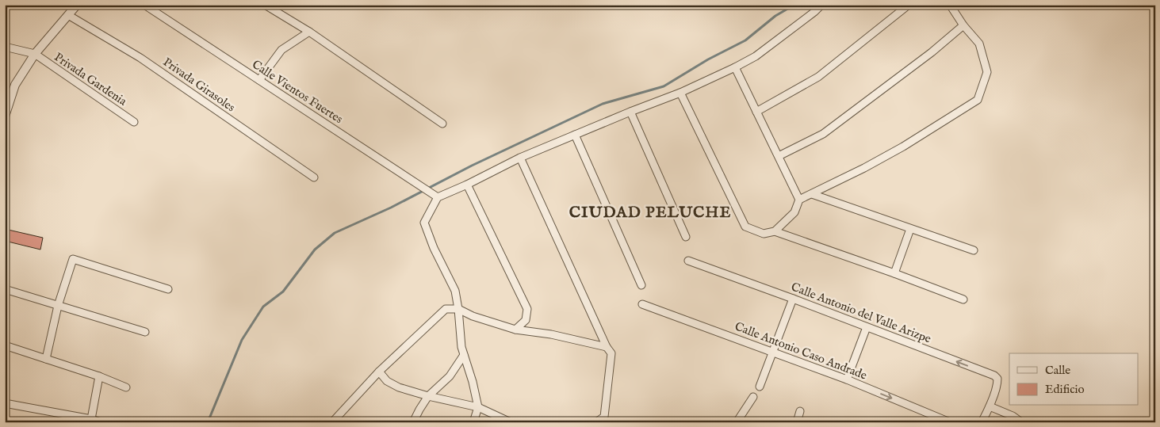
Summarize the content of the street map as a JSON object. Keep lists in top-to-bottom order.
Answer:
{
  "streets": {
    "street": [
      "Privada Gardenia",
      "Privada Girasoles",
      "Calle Vientos Fuertes",
      "Calle Antonio del Valle Arizpe",
      "Calle Antonio Caso Andrade"
    ]
  },
  "districts": ["CIUDAD PELUCHE"],
  "legend": ["Calle", "Edificio"]
}
